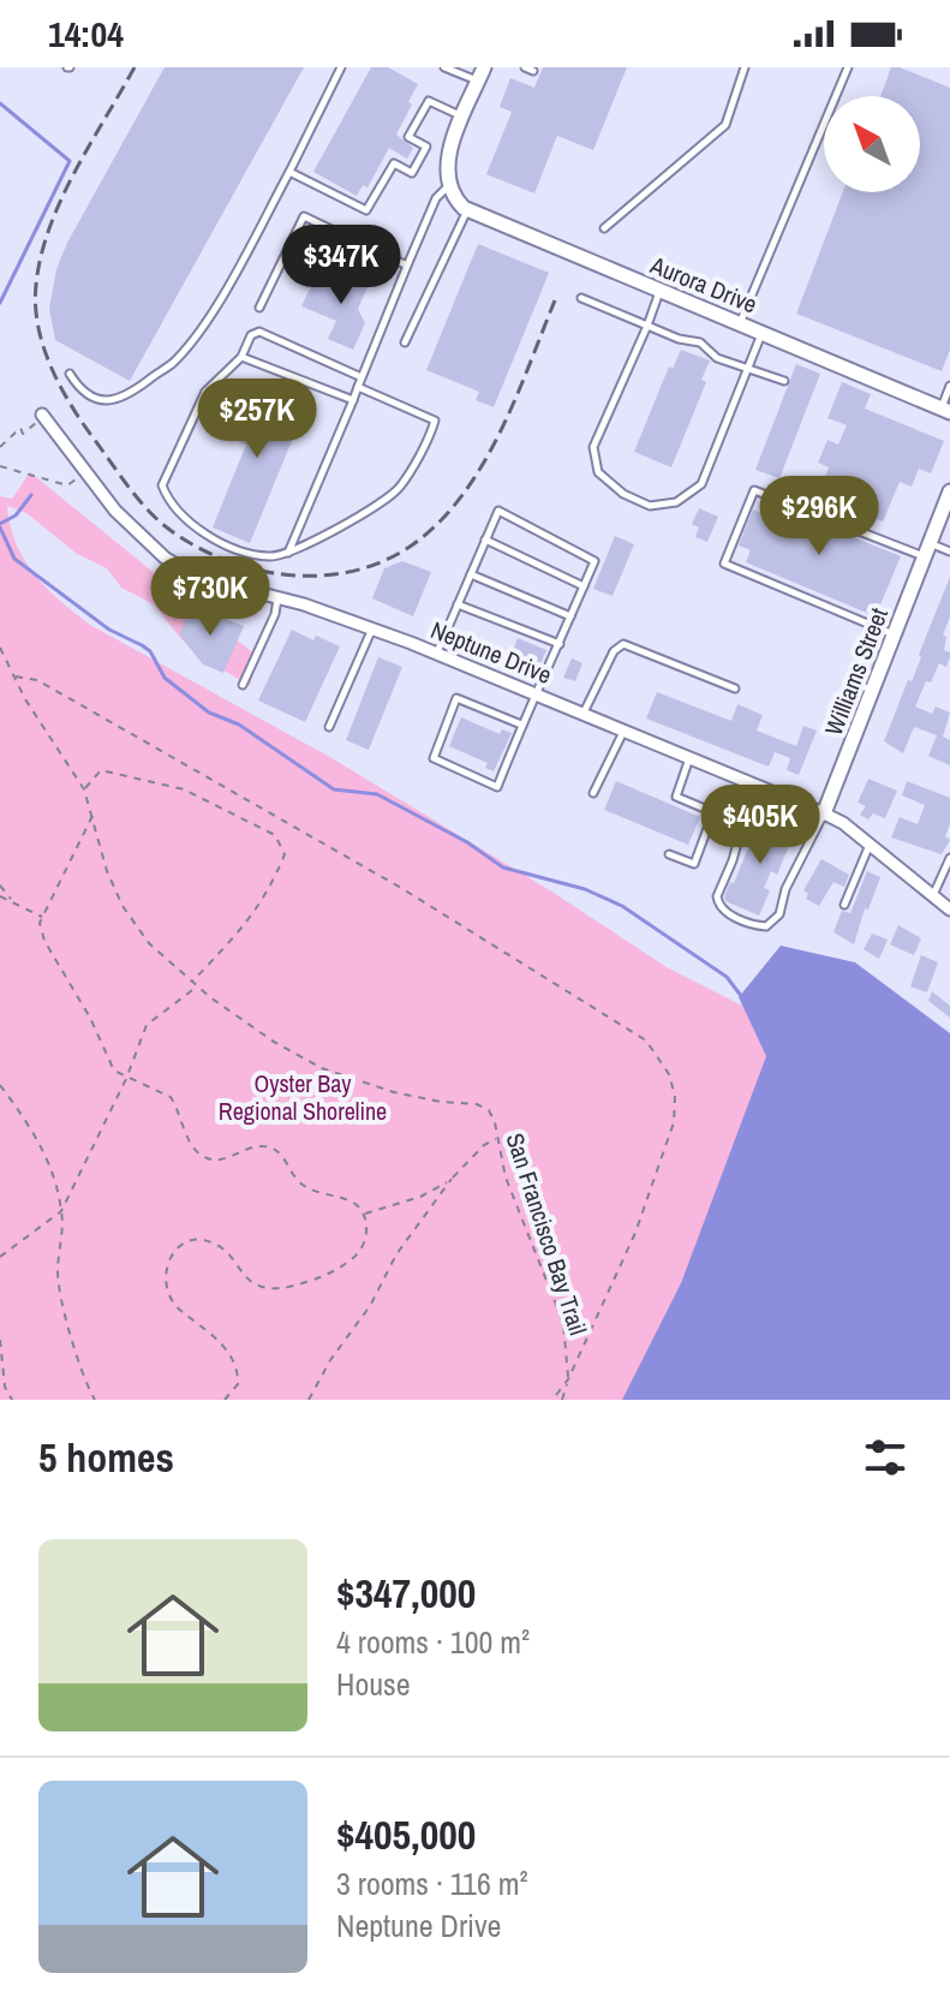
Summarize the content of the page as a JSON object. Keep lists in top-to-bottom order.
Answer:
{
  "streets": {
    "street": ["Aurora Drive", "Neptune Drive", "Williams Street"],
    "path": ["San Francisco Bay Trail"]
  },
  "crossings": [
    ["Neptune Drive", "Williams Street"]
  ],
  "parks": ["Oyster Bay Regional Shoreline"],
  "north": "top left",
  "page": {
    "status": "14:04",
    "price": [
      "$347K",
      "$257K",
      "$296K",
      "$730K",
      "$405K"
    ],
    "heading": "5 homes",
    "list": [
      {
        "name": "$347,000",
        "note": "4 rooms · 100 m² · House"
      },
      {
        "name": "$405,000",
        "note": "3 rooms · 116 m² · Neptune Drive"
      }
    ]
  }
}
